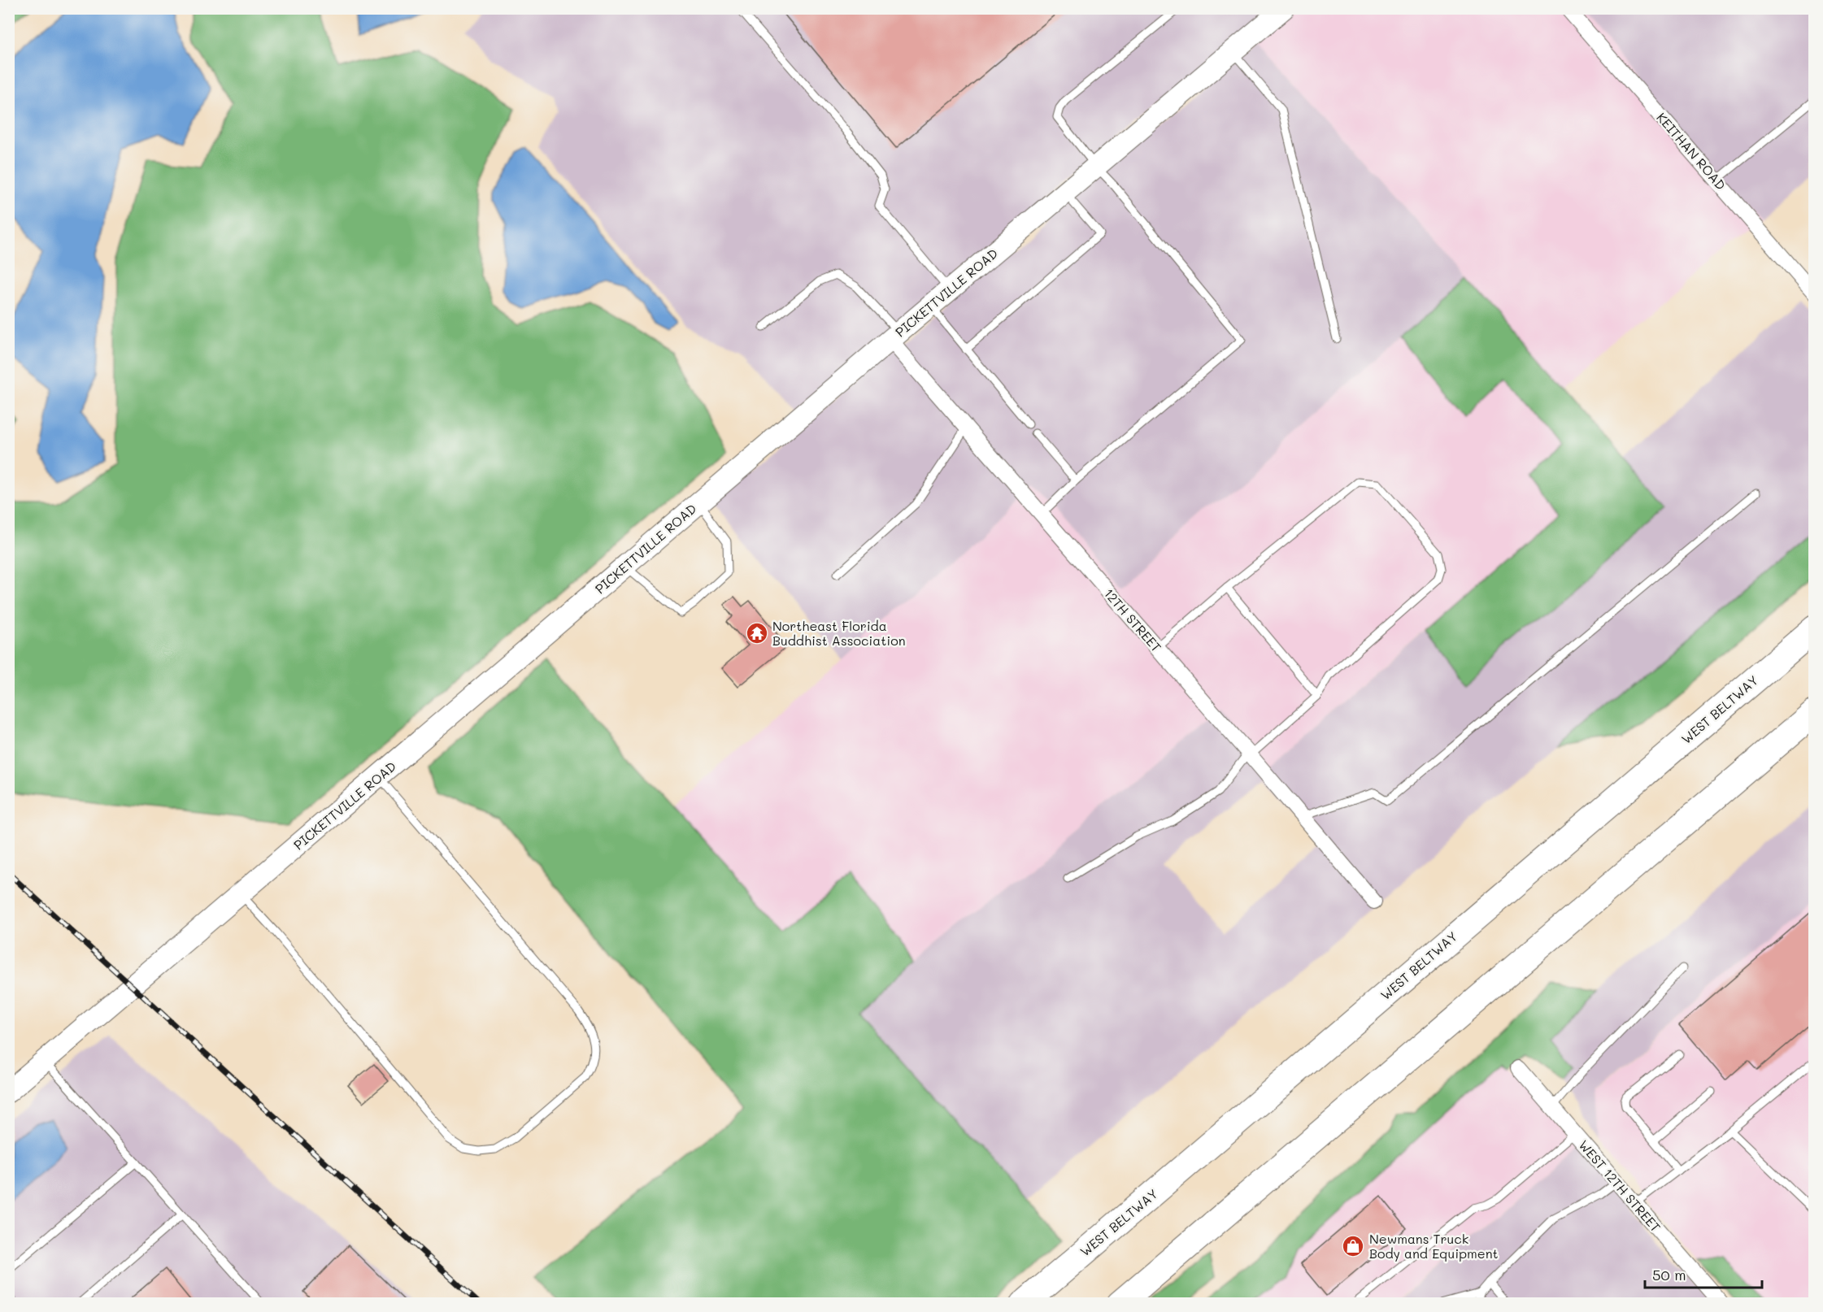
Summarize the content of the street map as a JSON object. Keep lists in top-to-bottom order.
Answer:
{
  "streets": {
    "highway": ["WEST BELTWAY"],
    "street": [
      "KEITHAN ROAD",
      "PICKETTVILLE ROAD",
      "12TH STREET",
      "WEST 12TH STREET"
    ]
  },
  "crossings": [
    ["PICKETTVILLE ROAD", "12TH STREET"]
  ],
  "places": {
    "temple": ["Northeast Florida Buddhist Association"],
    "shop": ["Newmans Truck Body and Equipment"]
  },
  "scale_bar": "50 m"
}
